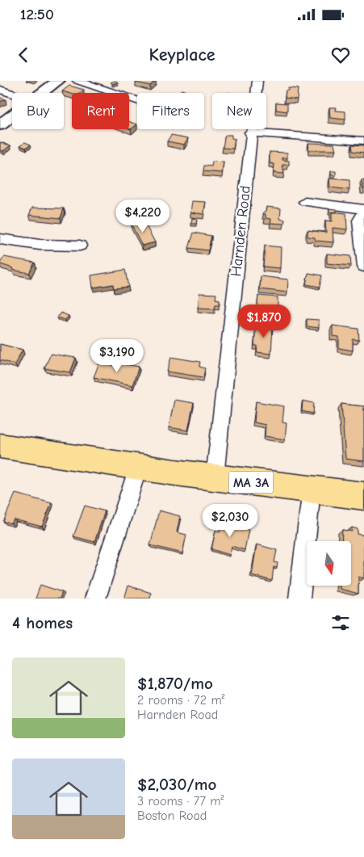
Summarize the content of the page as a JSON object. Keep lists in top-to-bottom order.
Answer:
{
  "streets": {
    "main road": ["MA 3A"],
    "street": ["Harnden Road"]
  },
  "crossings": [
    ["Harnden Road", "MA 3A"]
  ],
  "north": "bottom",
  "page": {
    "status": "12:50",
    "header": "Keyplace",
    "chip": [
      "Buy",
      "Rent",
      "Filters",
      "New"
    ],
    "price": [
      "$4,220",
      "$1,870",
      "$3,190",
      "$2,030"
    ],
    "heading": "4 homes",
    "list": [
      {
        "name": "$1,870/mo",
        "note": "2 rooms · 72 m² · Harnden Road"
      },
      {
        "name": "$2,030/mo",
        "note": "3 rooms · 77 m² · Boston Road"
      }
    ]
  }
}
